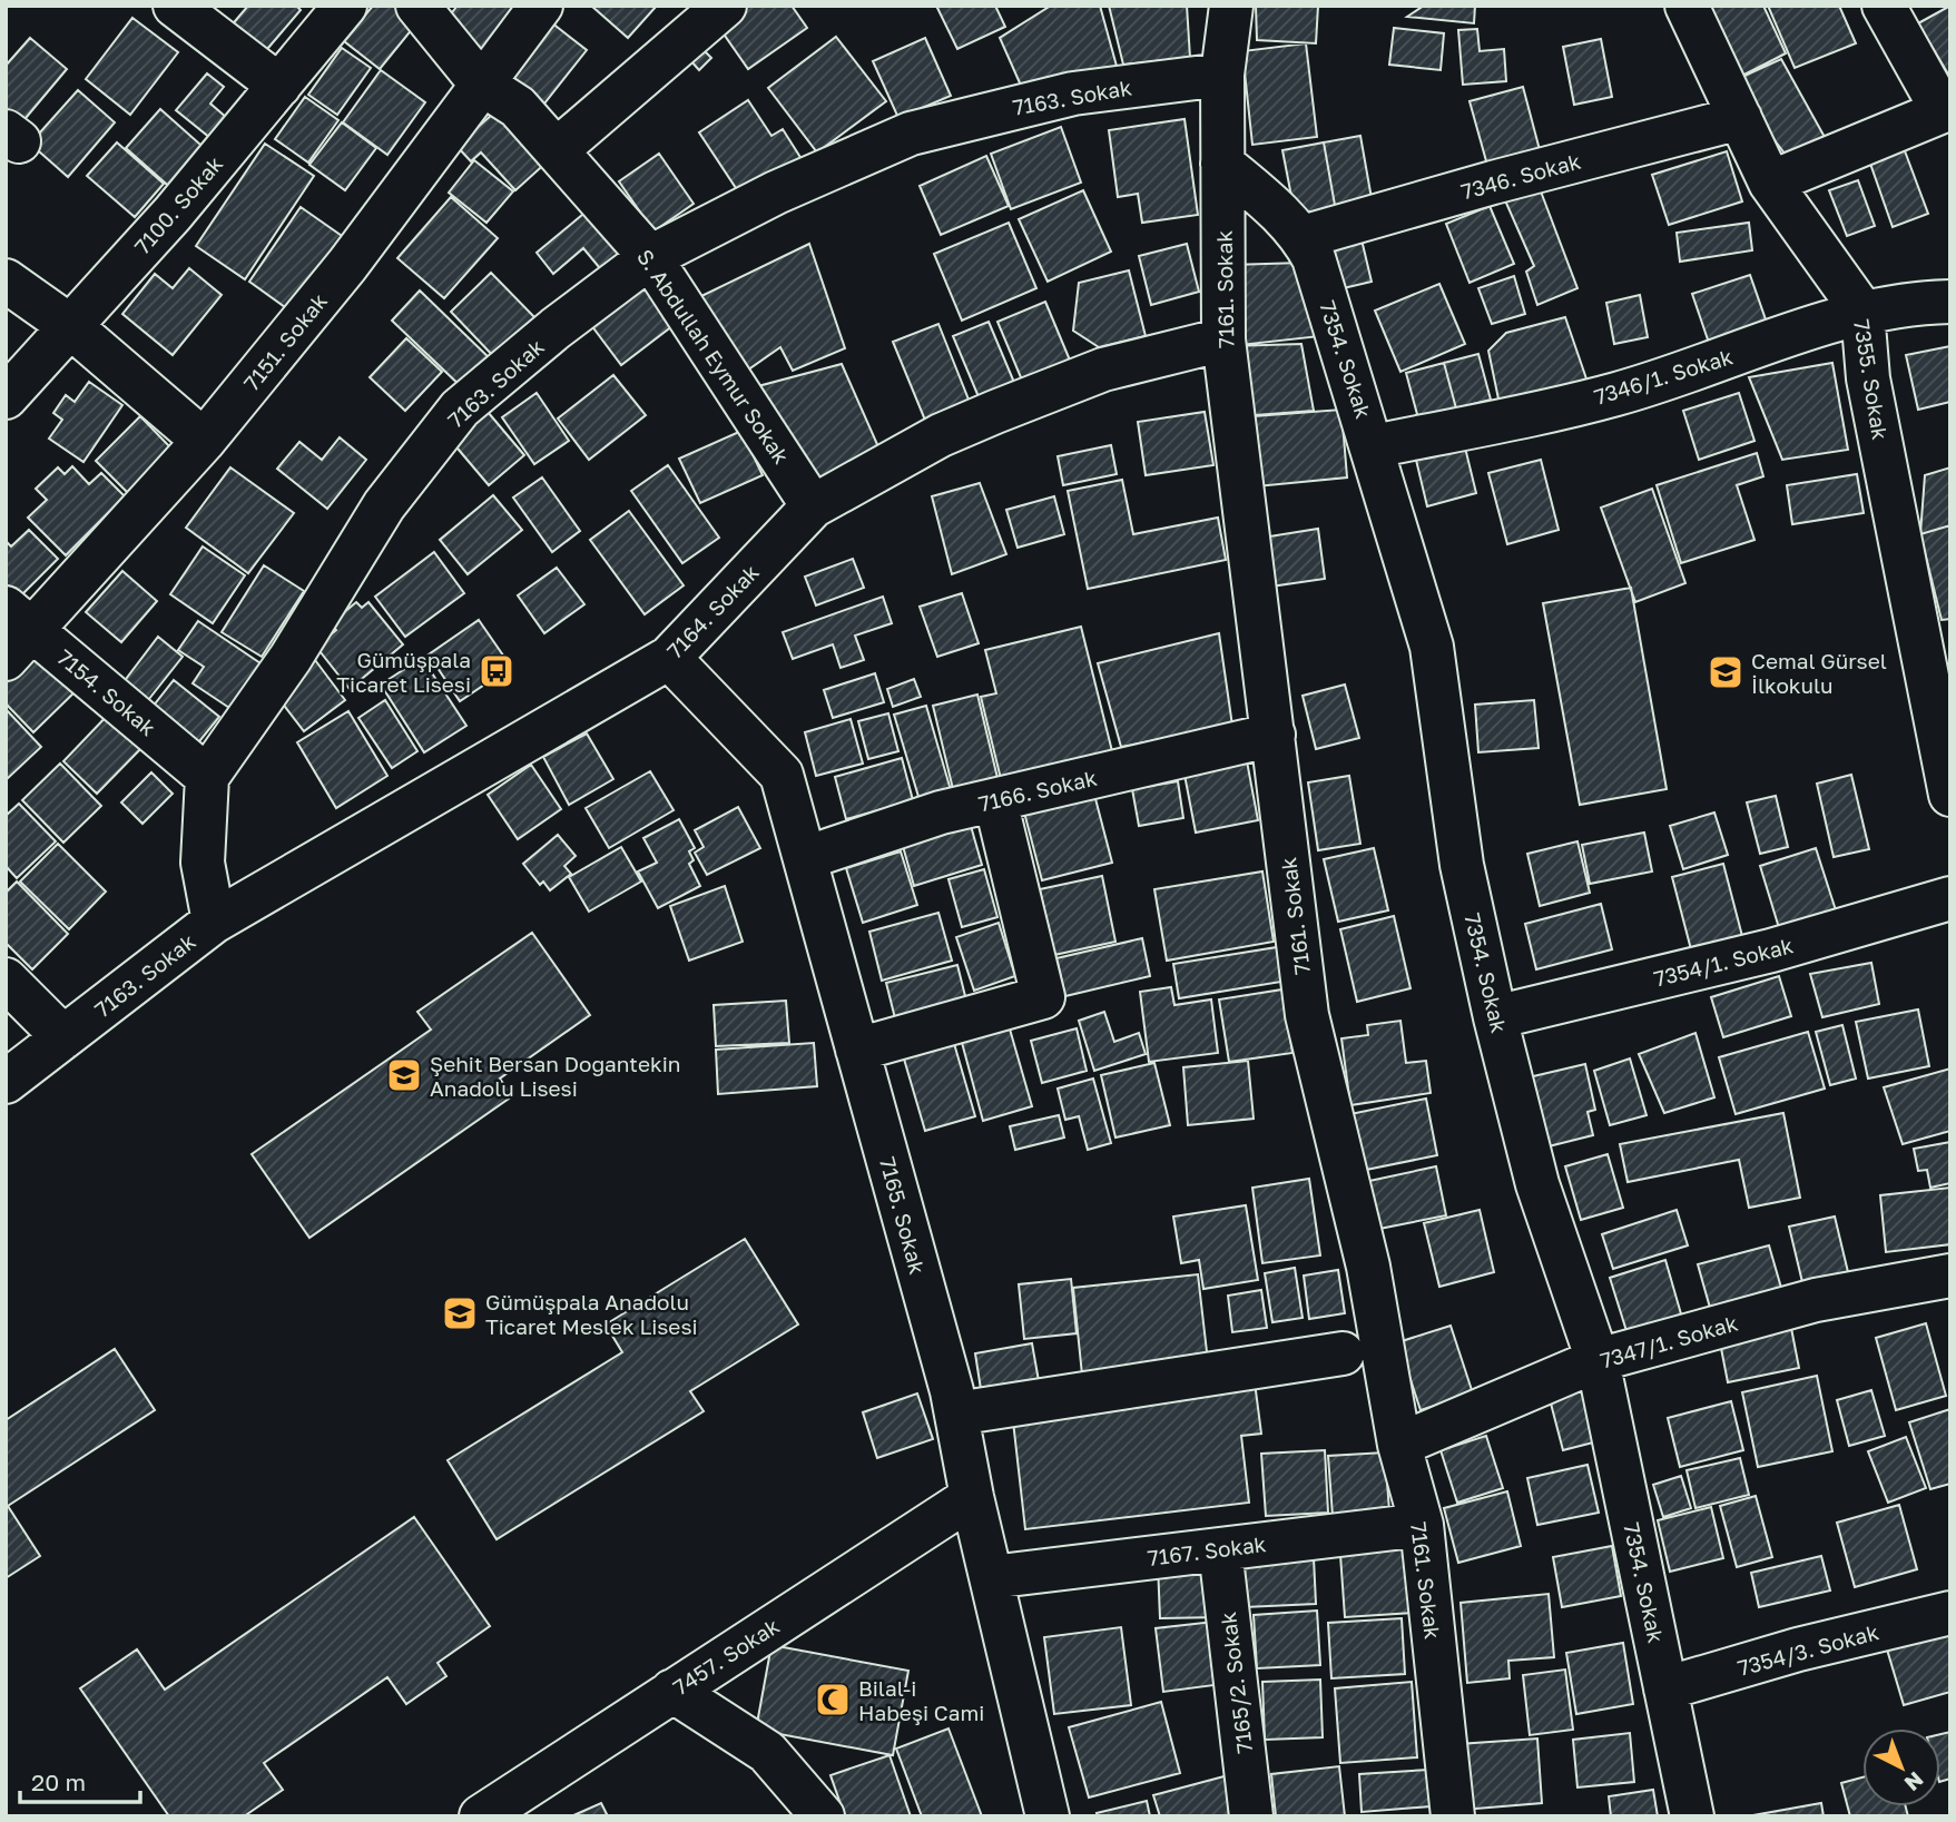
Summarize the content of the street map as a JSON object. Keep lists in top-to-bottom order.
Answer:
{
  "streets": {
    "street": [
      "7163. Sokak",
      "7346. Sokak",
      "7100. Sokak",
      "7161. Sokak",
      "7151. Sokak",
      "S. Abdullah Eymur Sokak",
      "7354. Sokak",
      "7346/1. Sokak",
      "7355. Sokak",
      "7164. Sokak",
      "7154. Sokak",
      "7166. Sokak",
      "7354/1. Sokak",
      "7165. Sokak",
      "7347/1. Sokak",
      "7167. Sokak",
      "7354/3. Sokak",
      "7457. Sokak",
      "7165/2. Sokak"
    ]
  },
  "crossings": [
    ["7163. Sokak", "7161. Sokak"],
    ["7163. Sokak", "S. Abdullah Eymur Sokak"],
    ["7163. Sokak", "7164. Sokak"],
    ["7163. Sokak", "7154. Sokak"],
    ["7346. Sokak", "7354. Sokak"],
    ["7346. Sokak", "7355. Sokak"],
    ["7161. Sokak", "7354. Sokak"],
    ["7161. Sokak", "7164. Sokak"],
    ["7161. Sokak", "7166. Sokak"],
    ["7161. Sokak", "7347/1. Sokak"],
    ["7161. Sokak", "7167. Sokak"],
    ["7151. Sokak", "S. Abdullah Eymur Sokak"],
    ["7151. Sokak", "7154. Sokak"],
    ["S. Abdullah Eymur Sokak", "7164. Sokak"],
    ["7354. Sokak", "7346/1. Sokak"],
    ["7354. Sokak", "7354/1. Sokak"],
    ["7354. Sokak", "7347/1. Sokak"],
    ["7354. Sokak", "7354/3. Sokak"],
    ["7346/1. Sokak", "7355. Sokak"],
    ["7164. Sokak", "7165. Sokak"],
    ["7166. Sokak", "7165. Sokak"],
    ["7165. Sokak", "7167. Sokak"],
    ["7165. Sokak", "7457. Sokak"],
    ["7167. Sokak", "7165/2. Sokak"]
  ],
  "places": {
    "bus stop": ["Gümüşpala Ticaret Lisesi"],
    "school or university": ["Cemal Gürsel İlkokulu", "Şehit Bersan Doğantekin Anadolu Lisesi", "Gümüşpala Anadolu Ticaret Meslek Lisesi"],
    "mosque": ["Bilal-i Habeşi Cami"]
  },
  "scale_bar": "20 m",
  "north": "bottom right"
}
